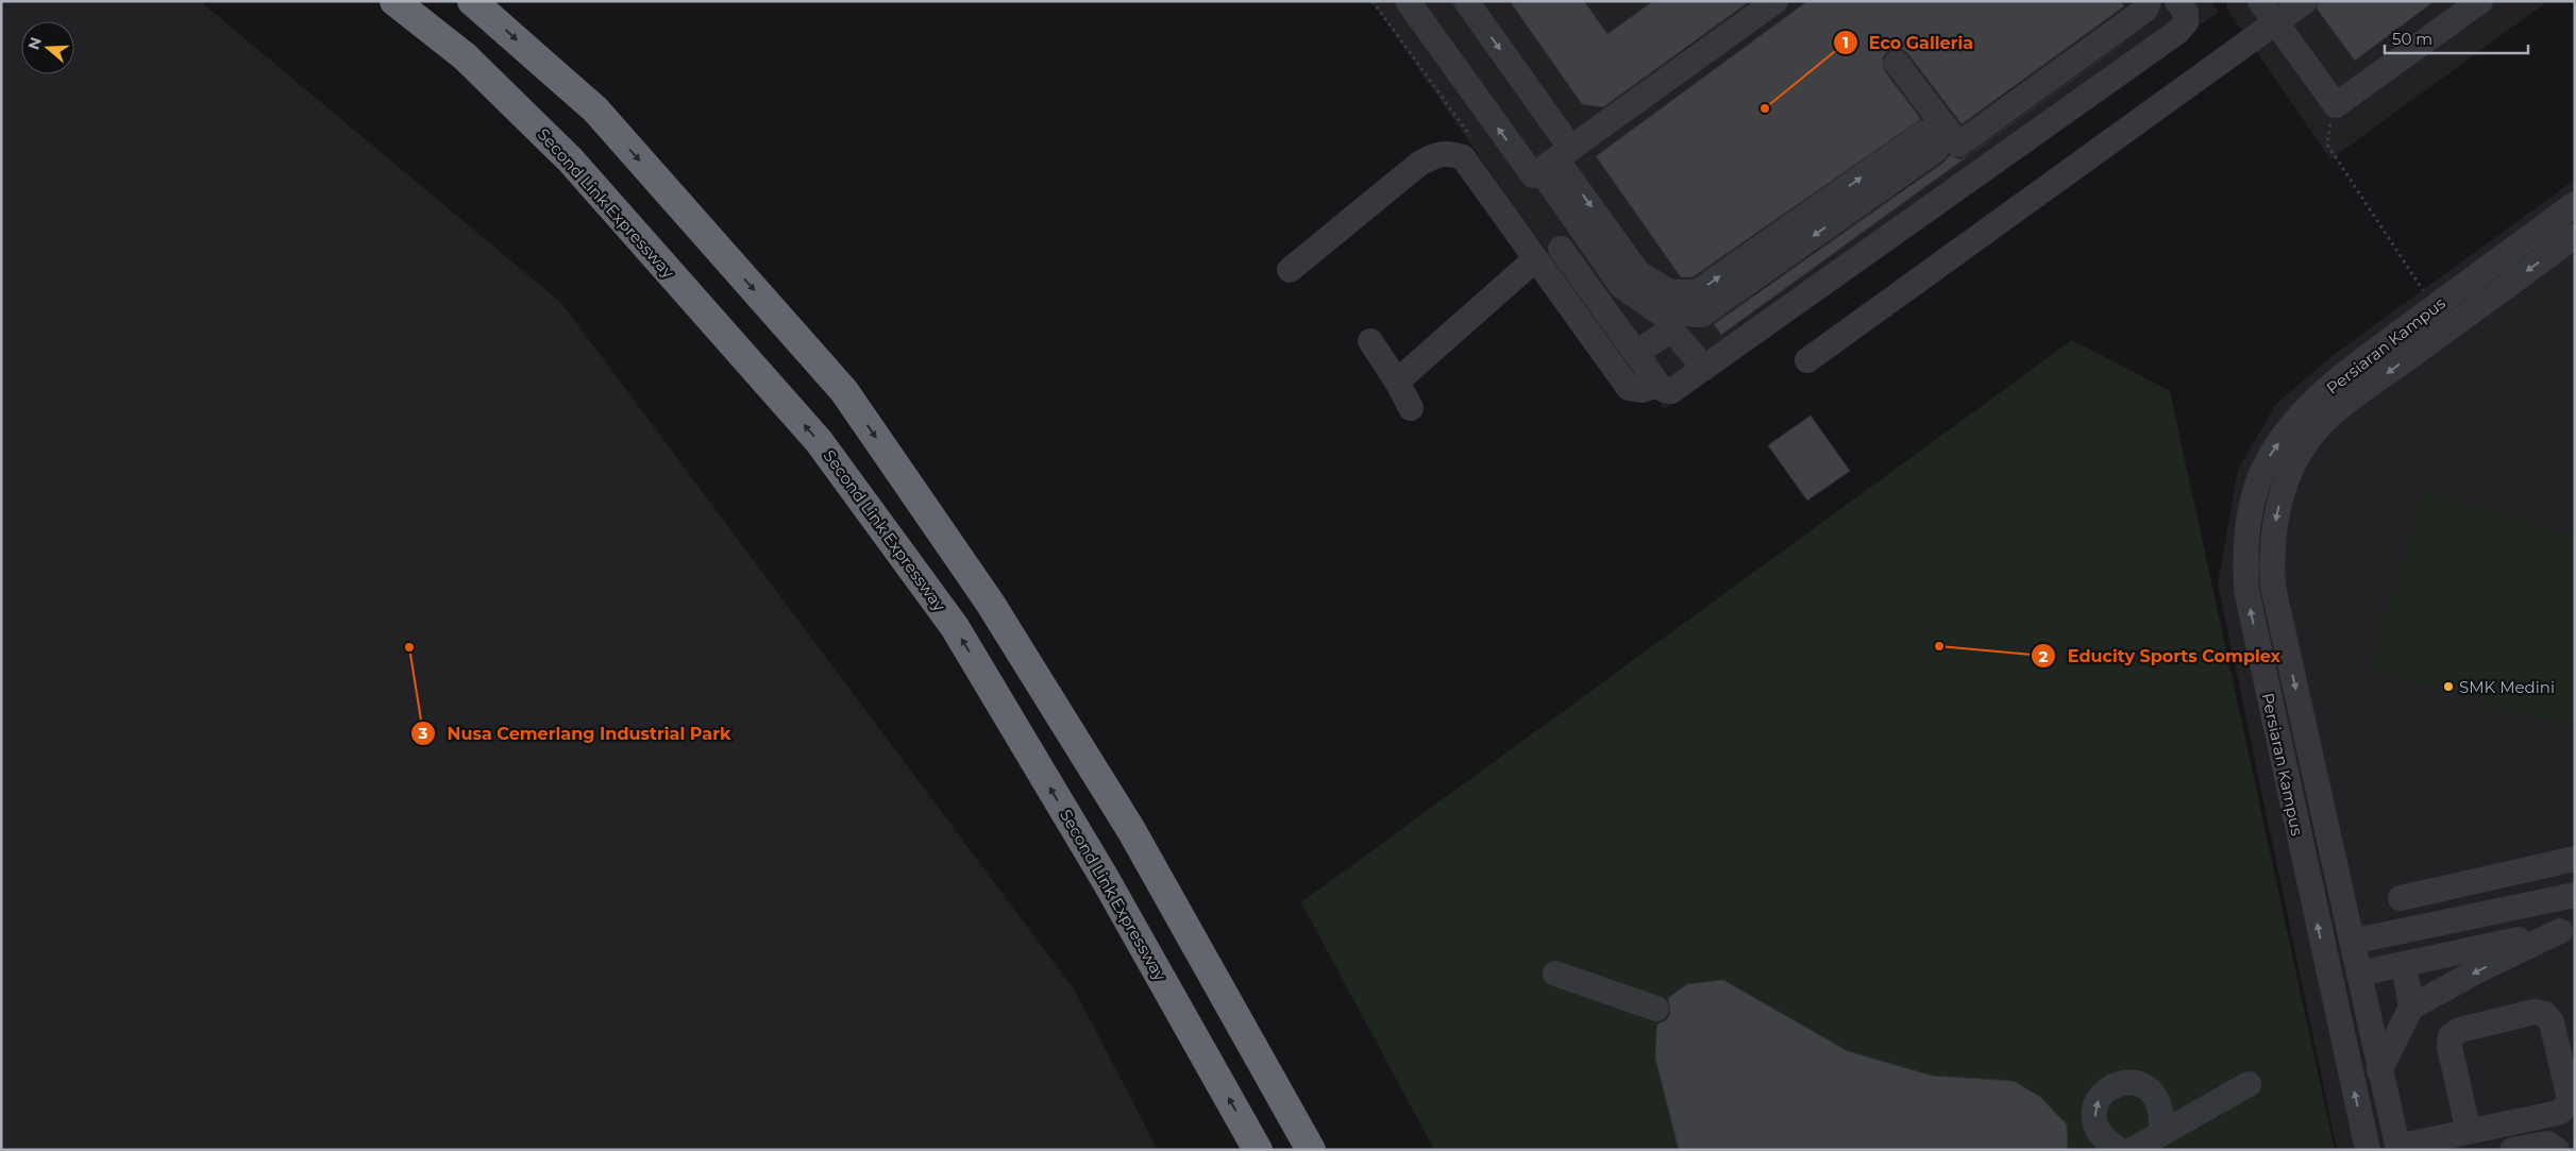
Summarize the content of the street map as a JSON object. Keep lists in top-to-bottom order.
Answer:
{
  "streets": {
    "highway": ["Second Link Expressway"],
    "street": ["Persiaran Kampus"]
  },
  "places": [
    "Eco Galleria",
    "Educity Sports Complex",
    "Nusa Cemerlang Industrial Park",
    "SMK Medini"
  ],
  "scale_bar": "50 m",
  "north": "left"
}
